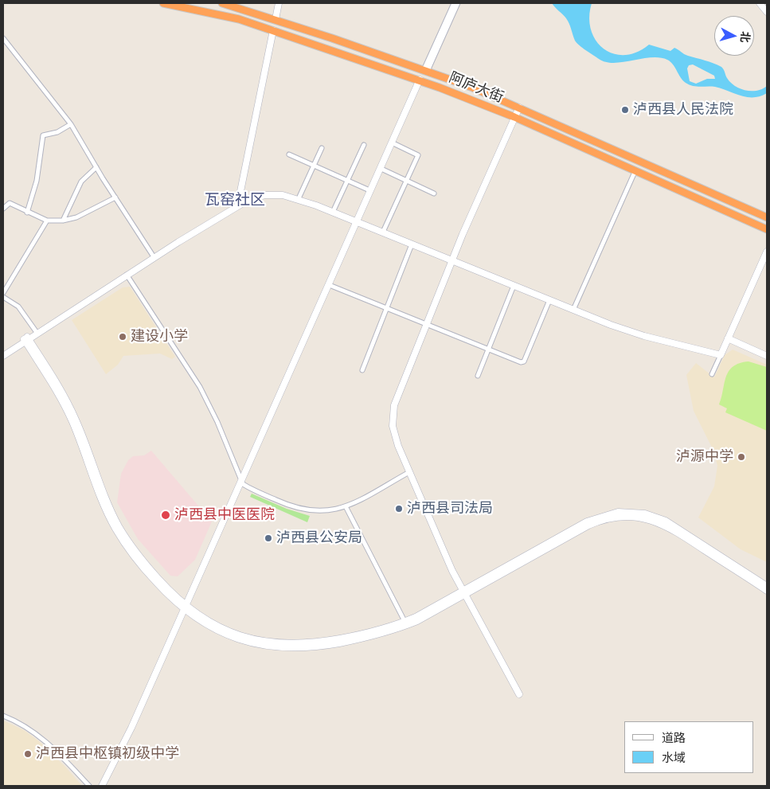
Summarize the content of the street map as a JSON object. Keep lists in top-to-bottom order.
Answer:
{
  "streets": {
    "highway": ["阿庐大街"]
  },
  "districts": ["瓦窑社区"],
  "places": [
    "泸西县人民法院",
    "建设小学",
    "泸源中学",
    "泸西县司法局",
    "泸西县中医医院",
    "泸西县公安局",
    "泸西县中枢镇初级中学"
  ],
  "legend": ["道路", "水域"],
  "north": "right"
}
